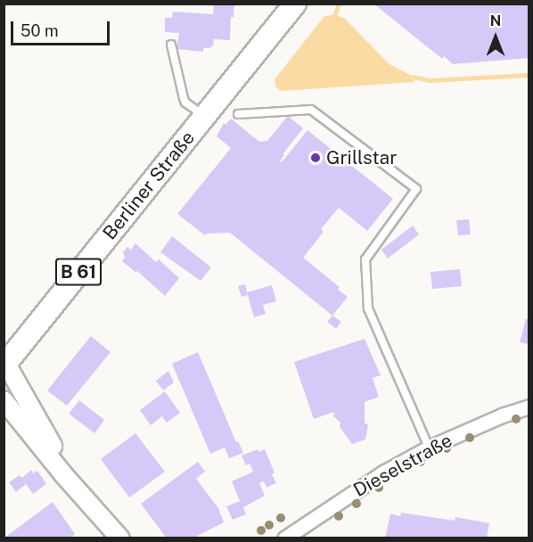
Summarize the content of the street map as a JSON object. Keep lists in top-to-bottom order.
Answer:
{
  "streets": {
    "main road": ["Berliner Straße", "B 61"],
    "street": ["Dieselstraße"]
  },
  "places": ["Grillstar"],
  "scale_bar": "50 m",
  "north": "top"
}
